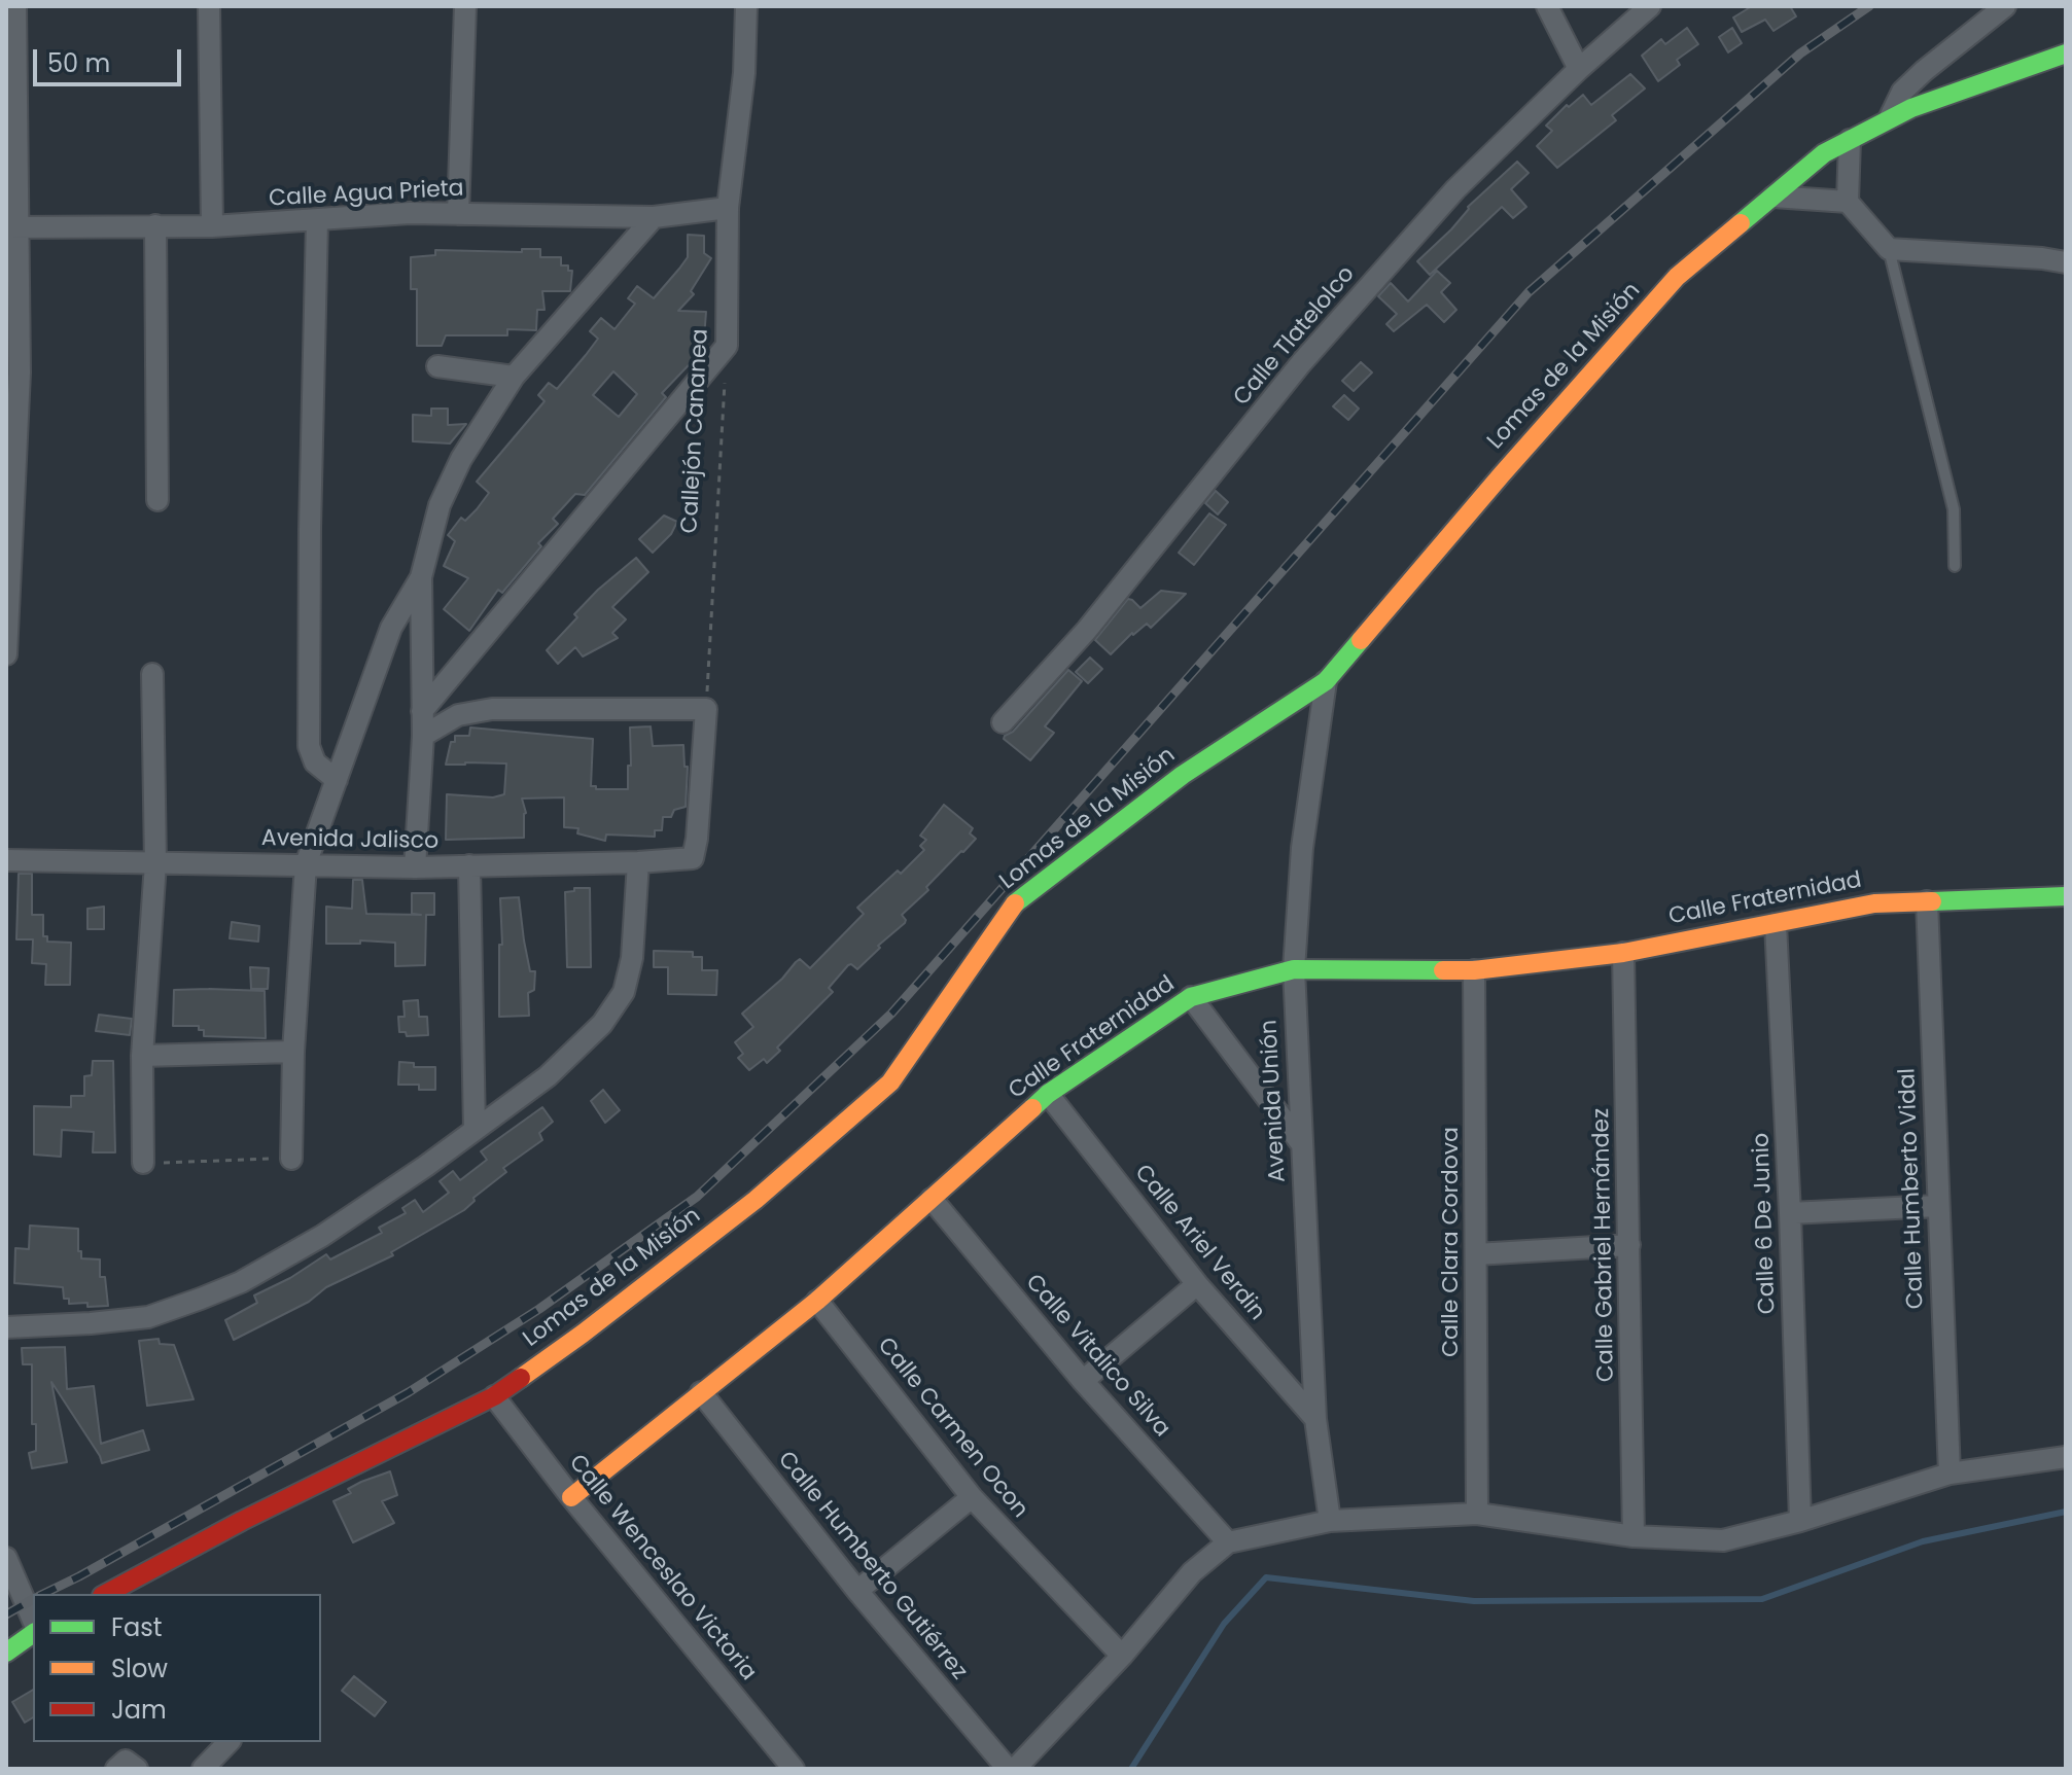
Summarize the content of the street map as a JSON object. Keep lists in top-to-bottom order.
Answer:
{
  "streets": {
    "street": [
      "Calle Agua Prieta",
      "Calle Tlatelolco",
      "Lomas de la Misión",
      "Callejón Cananea",
      "Avenida Jalisco",
      "Calle Fraternidad",
      "Avenida Unión",
      "Calle Humberto Vidal",
      "Calle 6 De Junio",
      "Calle Clara Cordova",
      "Calle Ariel Verdin",
      "Calle Gabriel Hernández",
      "Calle Vitalico Silva",
      "Calle Carmen Ocon",
      "Calle Humberto Gutiérrez",
      "Calle Wenceslao Victoria"
    ]
  },
  "crossings": [
    ["Calle Agua Prieta", "Callejón Cananea"],
    ["Lomas de la Misión", "Avenida Unión"],
    ["Lomas de la Misión", "Calle Wenceslao Victoria"],
    ["Callejón Cananea", "Avenida Jalisco"],
    ["Calle Fraternidad", "Avenida Unión"],
    ["Calle Fraternidad", "Calle Humberto Vidal"],
    ["Calle Fraternidad", "Calle 6 De Junio"],
    ["Calle Fraternidad", "Calle Clara Cordova"],
    ["Calle Fraternidad", "Calle Ariel Verdin"],
    ["Calle Fraternidad", "Calle Gabriel Hernández"],
    ["Calle Fraternidad", "Calle Vitalico Silva"],
    ["Calle Fraternidad", "Calle Carmen Ocon"],
    ["Calle Fraternidad", "Calle Humberto Gutiérrez"],
    ["Calle Fraternidad", "Calle Wenceslao Victoria"],
    ["Avenida Unión", "Calle Ariel Verdin"]
  ],
  "legend": ["Fast", "Slow", "Jam"],
  "scale_bar": "50 m"
}
